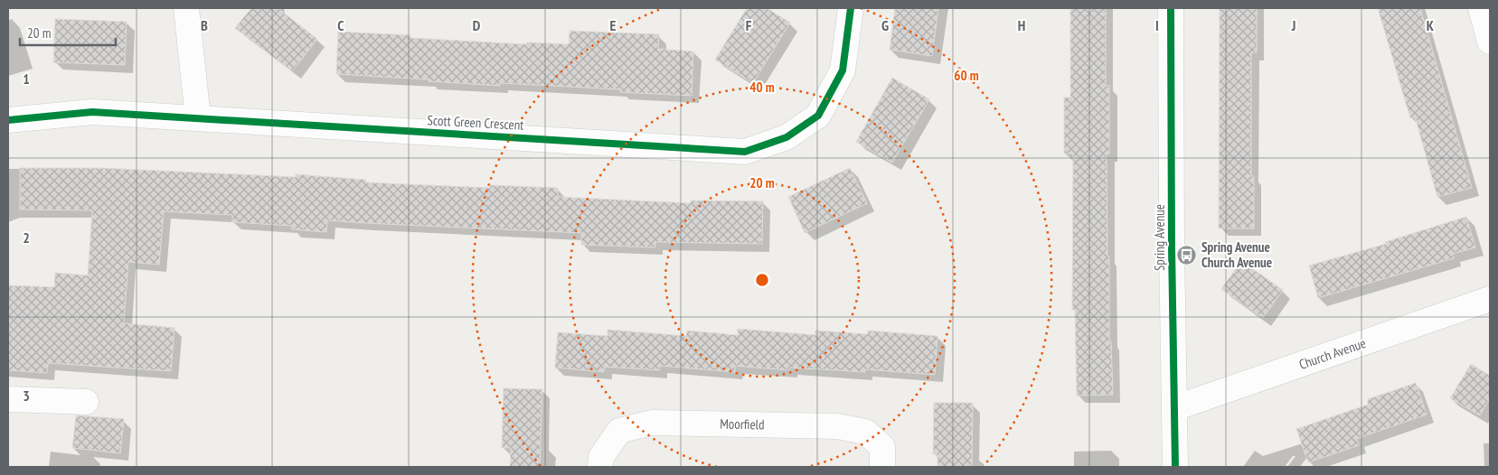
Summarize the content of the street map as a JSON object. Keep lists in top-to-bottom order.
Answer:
{
  "streets": {
    "street": [
      "Scott Green Crescent",
      "Spring Avenue",
      "Church Avenue",
      "Moorfield"
    ]
  },
  "crossings": [
    ["Spring Avenue", "Church Avenue"]
  ],
  "places": {
    "bus stop": ["Spring Avenue Church Avenue"]
  },
  "scale_bar": "20 m",
  "grid": {
    "columns": [
      "B",
      "C",
      "D",
      "E",
      "F",
      "G",
      "H",
      "I",
      "J",
      "K"
    ],
    "rows": ["1", "2", "3"]
  },
  "rings": ["60 m", "40 m", "20 m"]
}
